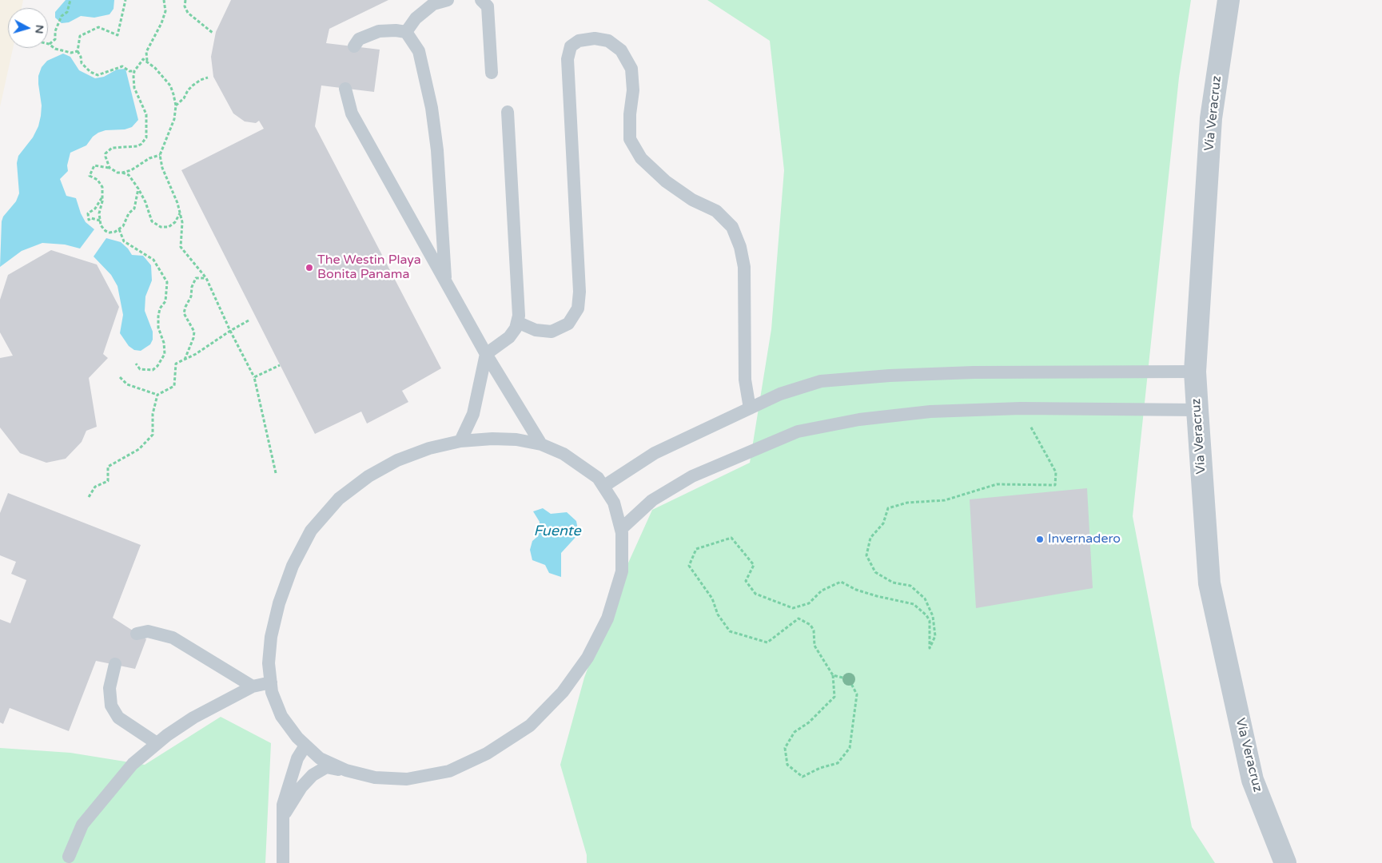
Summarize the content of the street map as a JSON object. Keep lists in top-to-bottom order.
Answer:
{
  "streets": {
    "street": ["Vía Veracruz"]
  },
  "water": ["Fuente"],
  "places": ["The Westin Playa Bonita Panama", "Invernadero"],
  "north": "right"
}
